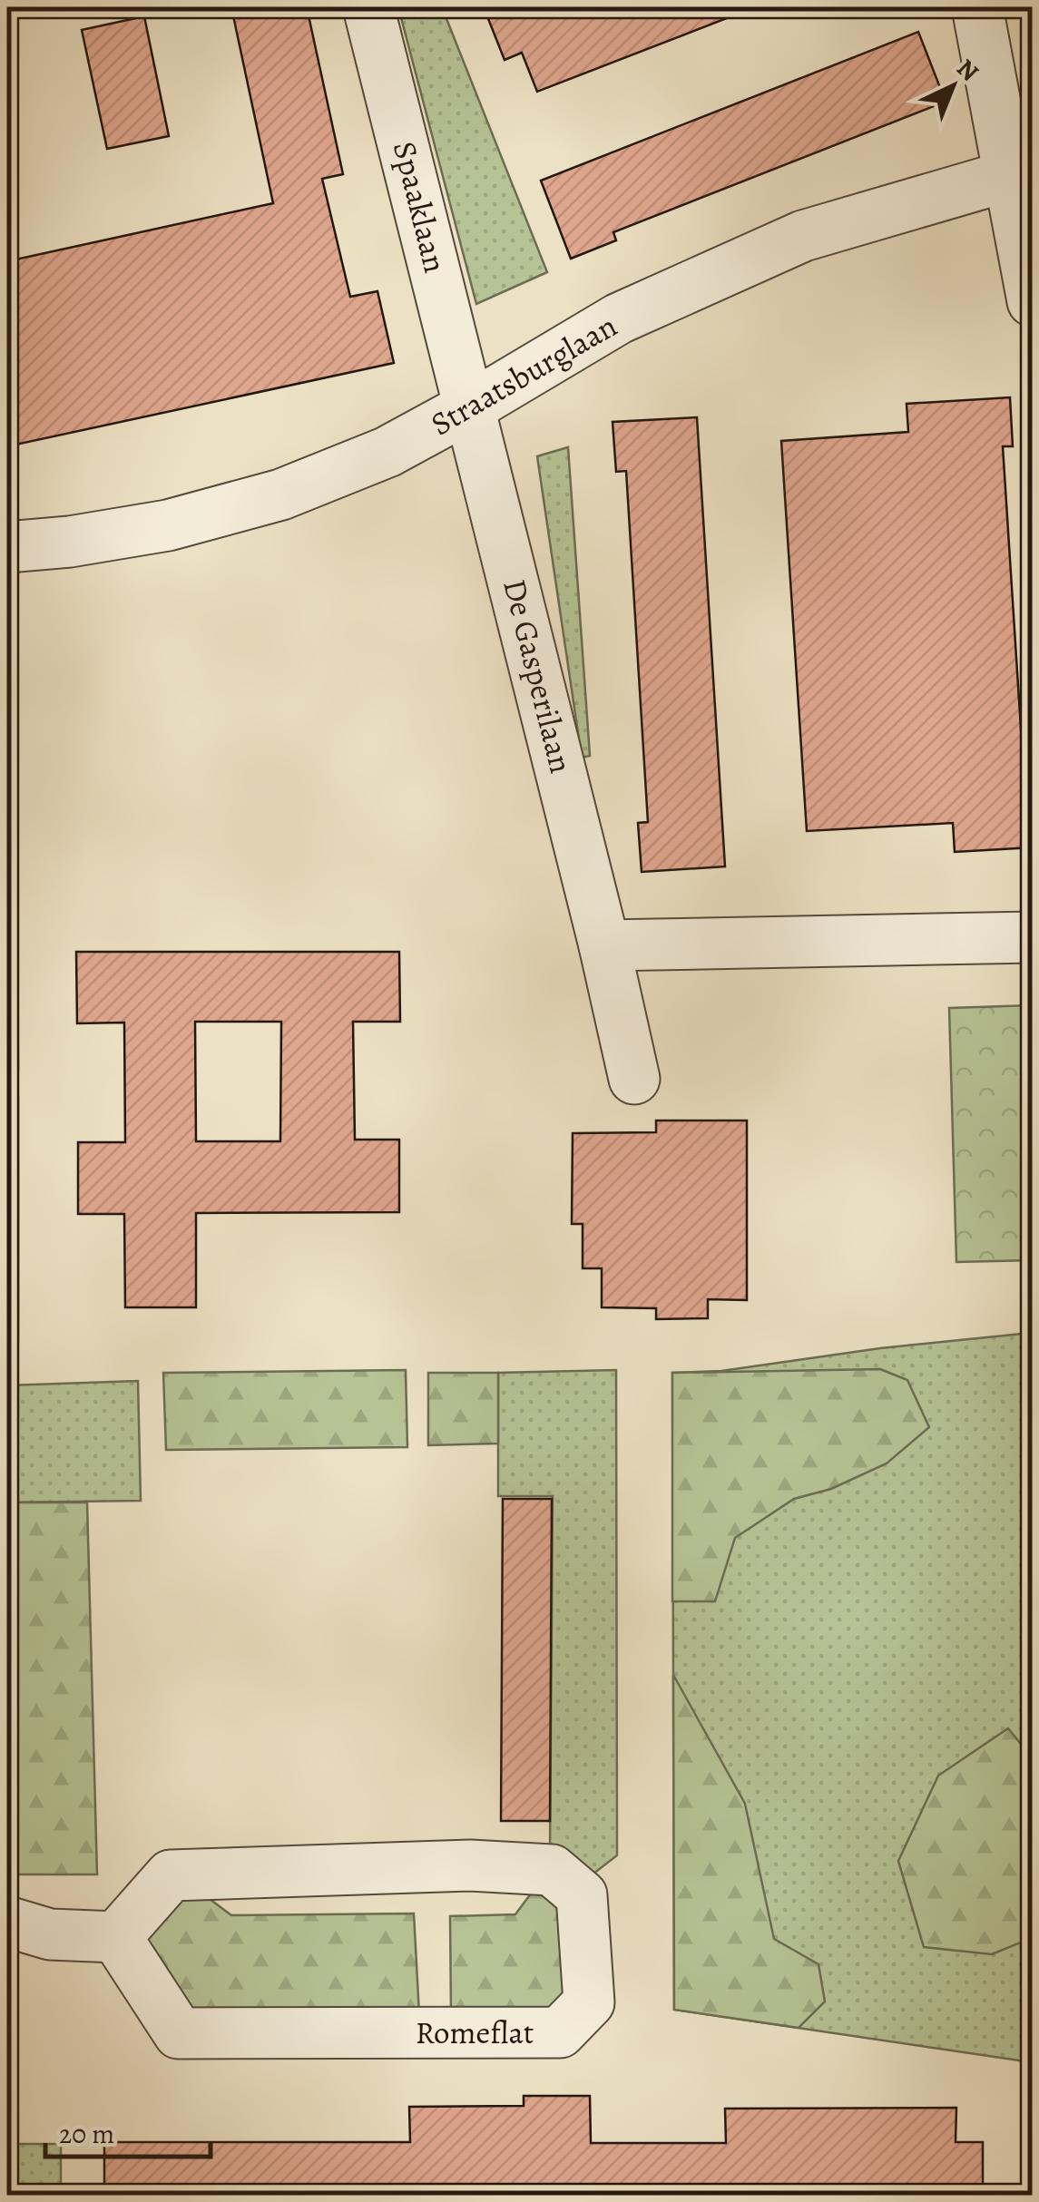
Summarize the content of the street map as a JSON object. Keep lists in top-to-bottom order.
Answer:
{
  "streets": {
    "street": [
      "Spaaklaan",
      "Straatsburglaan",
      "De Gasperilaan",
      "Romeflat"
    ]
  },
  "crossings": [
    ["Spaaklaan", "Straatsburglaan"],
    ["Spaaklaan", "De Gasperilaan"],
    ["Straatsburglaan", "De Gasperilaan"]
  ],
  "scale_bar": "20 m",
  "north": "top right"
}
